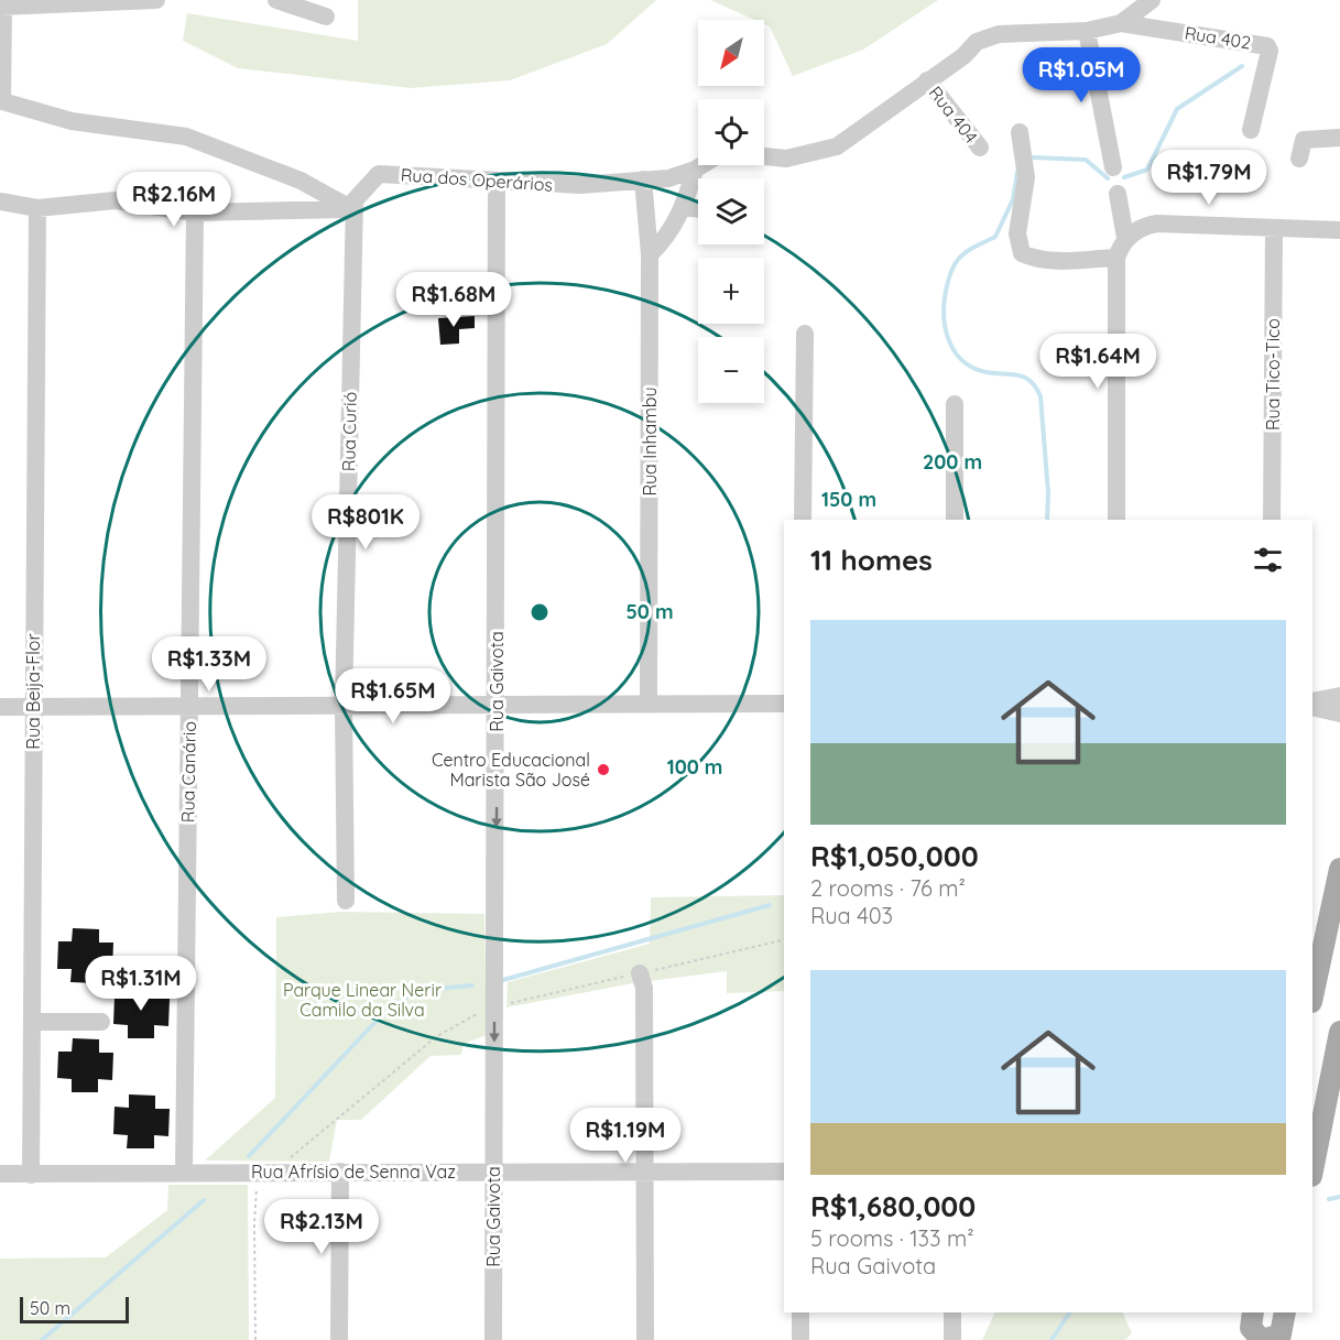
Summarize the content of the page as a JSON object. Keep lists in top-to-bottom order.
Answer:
{
  "streets": {
    "street": [
      "Rua 402",
      "Rua 404",
      "Rua dos Operários",
      "Rua Tico-Tico",
      "Rua Curió",
      "Rua Inhambu",
      "Rua Gaivota",
      "Rua Beija-Flor",
      "Rua Canário",
      "Rua Afrísio de Senna Vaz"
    ]
  },
  "crossings": [
    ["Rua dos Operários", "Rua Curió"],
    ["Rua dos Operários", "Rua Inhambu"],
    ["Rua dos Operários", "Rua Gaivota"],
    ["Rua Gaivota", "Rua Afrísio de Senna Vaz"],
    ["Rua Beija-Flor", "Rua Afrísio de Senna Vaz"],
    ["Rua Canário", "Rua Afrísio de Senna Vaz"]
  ],
  "parks": ["Parque Linear Nerir Camilo da Silva"],
  "places": ["Centro Educacional Marista São José"],
  "scale_bar": "50 m",
  "north": "bottom left",
  "page": {
    "map_buttons": ["+", "−"],
    "price": [
      "R$1.05M",
      "R$1.79M",
      "R$2.16M",
      "R$1.68M",
      "R$1.64M",
      "R$801K",
      "R$1.33M",
      "R$1.65M",
      "R$1.31M",
      "R$1.19M",
      "R$2.13M"
    ],
    "heading": "11 homes",
    "list": [
      {
        "name": "R$1,050,000",
        "note": "2 rooms · 76 m² · Rua 403"
      },
      {
        "name": "R$1,680,000",
        "note": "5 rooms · 133 m² · Rua Gaivota"
      }
    ],
    "scale": "50 m"
  },
  "rings": [
    "200 m",
    "150 m",
    "50 m",
    "100 m"
  ]
}
